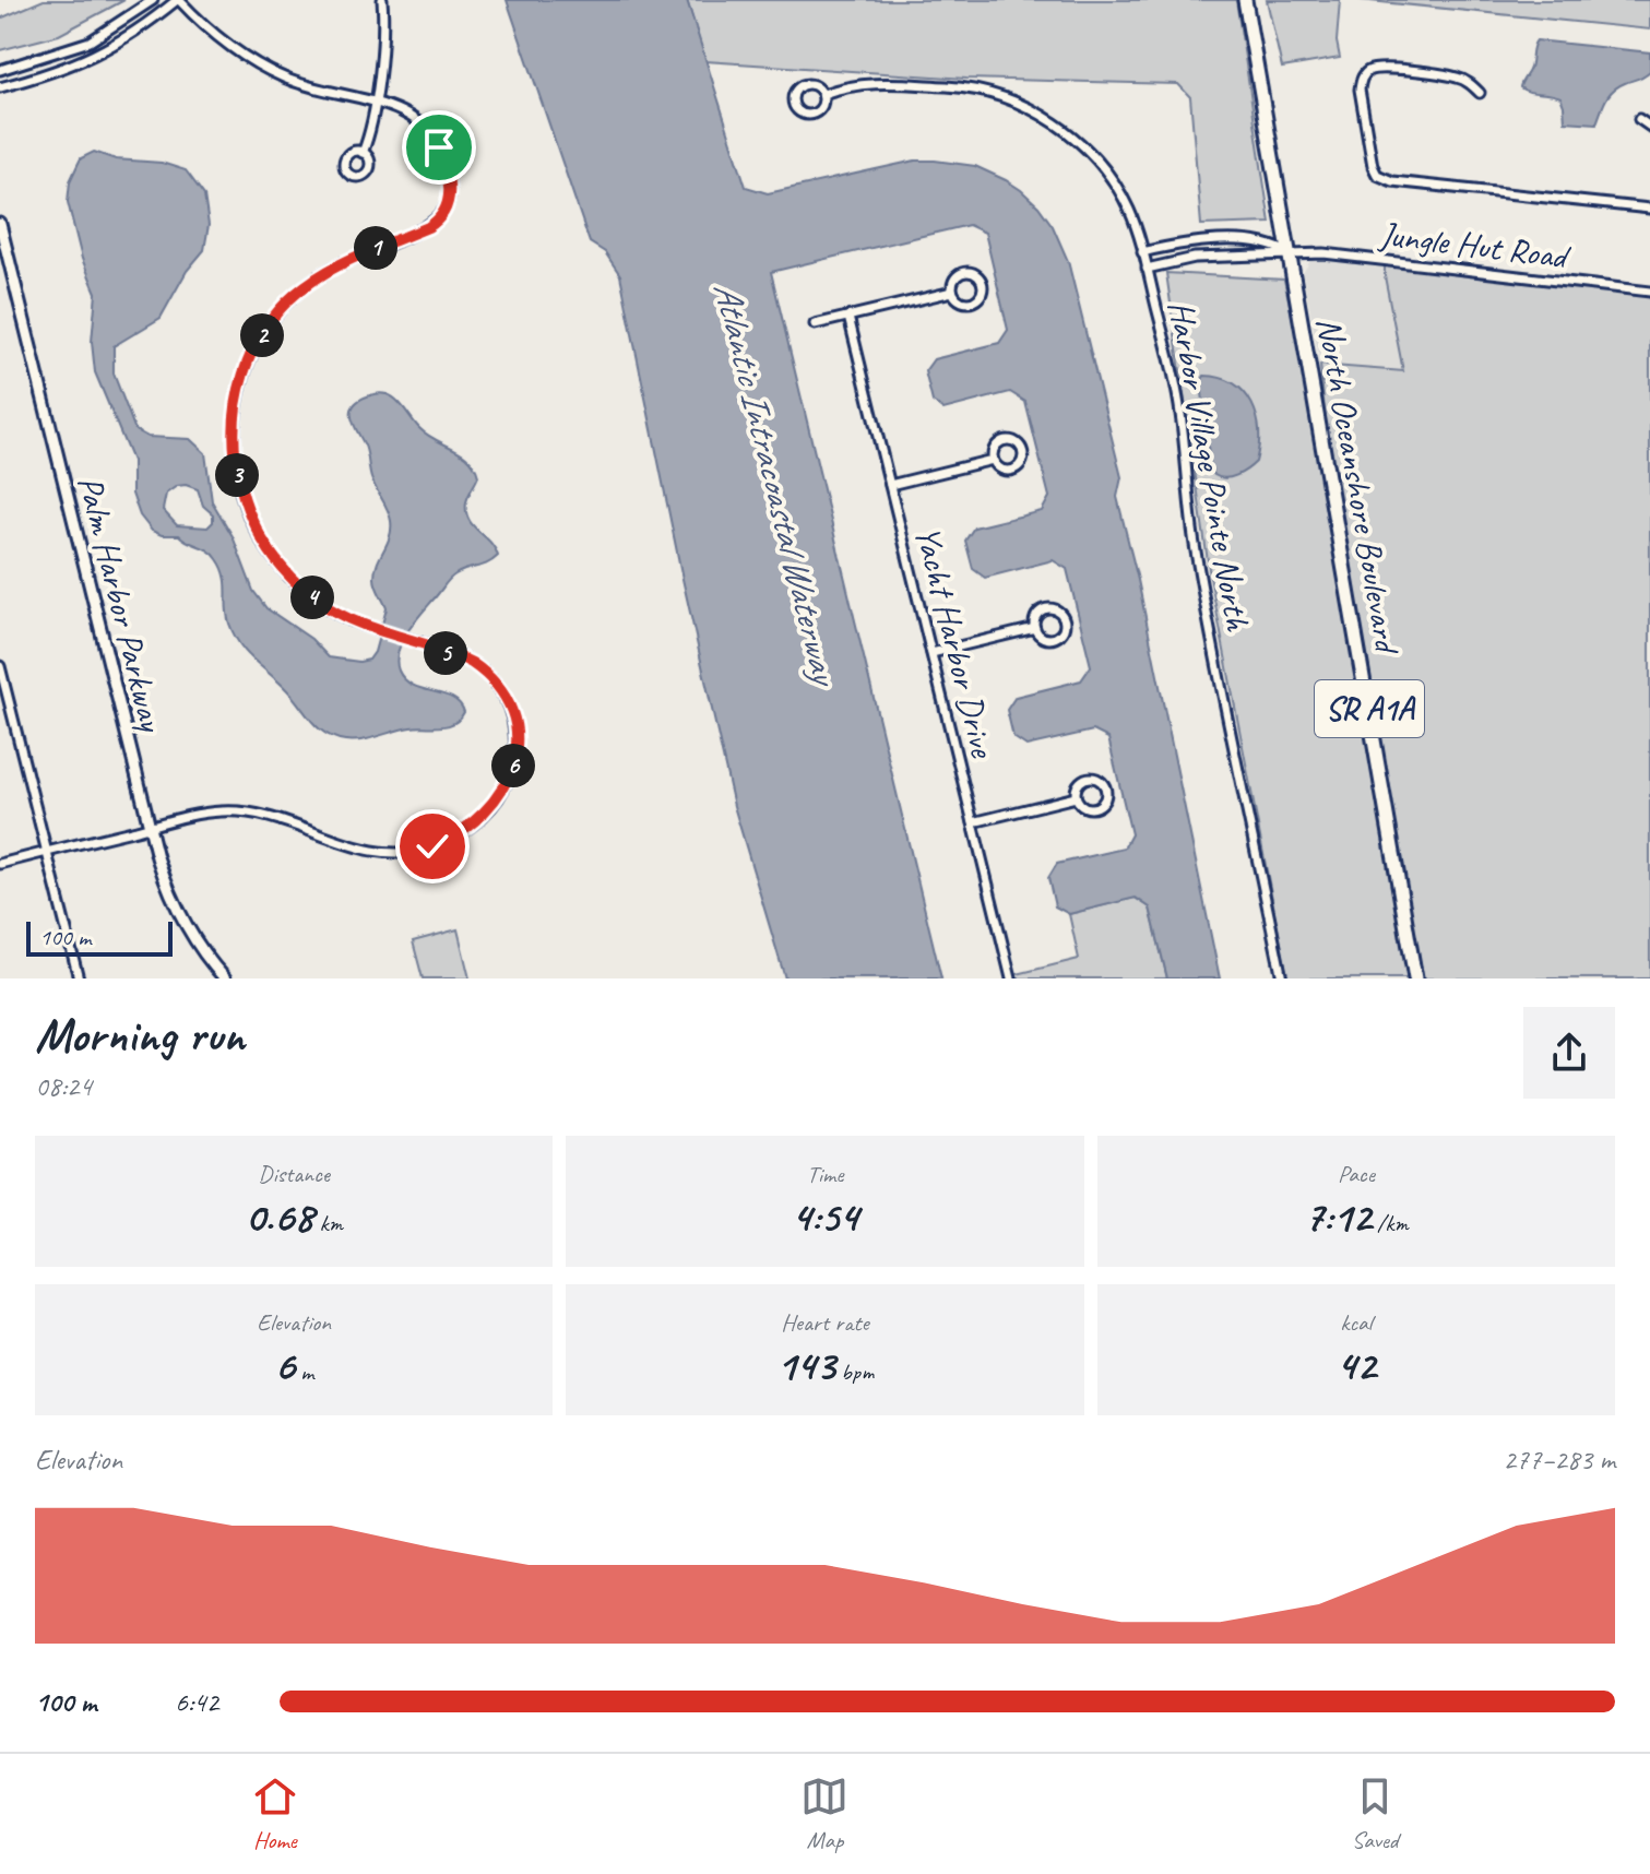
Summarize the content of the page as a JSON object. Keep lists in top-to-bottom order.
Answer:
{
  "streets": {
    "main road": ["North Oceanshore Boulevard", "SR A1A"],
    "street": [
      "Jungle Hut Road",
      "Harbor Village Pointe North",
      "Palm Harbor Parkway",
      "Yacht Harbor Drive"
    ]
  },
  "crossings": [
    ["Jungle Hut Road", "North Oceanshore Boulevard"]
  ],
  "water": ["Atlantic Intracoastal Waterway"],
  "scale_bar": "100 m",
  "page": {
    "pins": [
      "1",
      "2",
      "3",
      "4",
      "5",
      "6"
    ],
    "scale": "100 m",
    "heading": ["Morning run", "08:24"],
    "stats": [
      ["Distance", "0.68 km"],
      ["Time", "4:54"],
      ["Pace", "7:12 /km"],
      ["Elevation", "6 m"],
      ["Heart rate", "143 bpm"],
      ["kcal", "42"]
    ],
    "chart": ["Elevation", "277–283 m"],
    "list": [
      {
        "name": "100 m",
        "note": "6:42"
      }
    ],
    "tabs": ["Home", "Map", "Saved"]
  }
}
